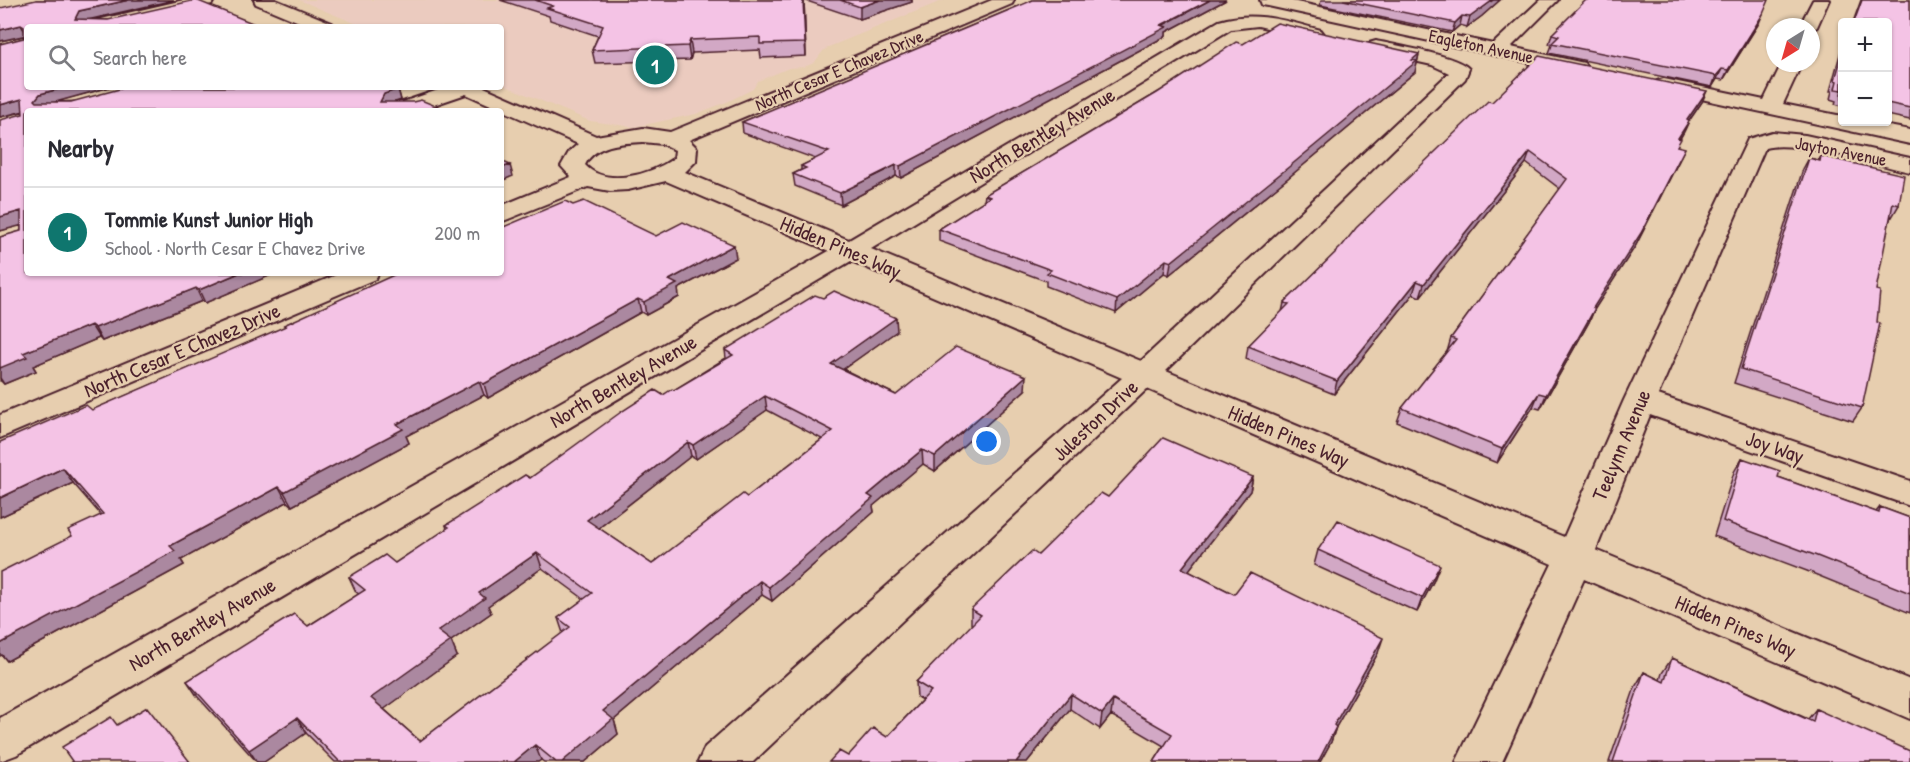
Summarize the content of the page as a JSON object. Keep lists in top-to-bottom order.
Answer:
{
  "streets": {
    "street": [
      "Eagleton Avenue",
      "North Cesar E Chavez Drive",
      "North Bentley Avenue",
      "Jayton Avenue",
      "Hidden Pines Way",
      "Juleston Drive",
      "Teelynn Avenue",
      "Joy Way"
    ]
  },
  "crossings": [
    ["Eagleton Avenue", "North Bentley Avenue"],
    ["North Bentley Avenue", "Hidden Pines Way"],
    ["Jayton Avenue", "Teelynn Avenue"],
    ["Hidden Pines Way", "Juleston Drive"],
    ["Hidden Pines Way", "Teelynn Avenue"],
    ["Teelynn Avenue", "Joy Way"]
  ],
  "north": "bottom left",
  "page": {
    "map_buttons": ["+", "−"],
    "search": "Search here",
    "pins": "1",
    "heading": "Nearby",
    "list": [
      {
        "mark": "1",
        "name": "Tommie Kunst Junior High",
        "note": "School · North Cesar E Chavez Drive",
        "value": "200 m"
      }
    ]
  }
}
